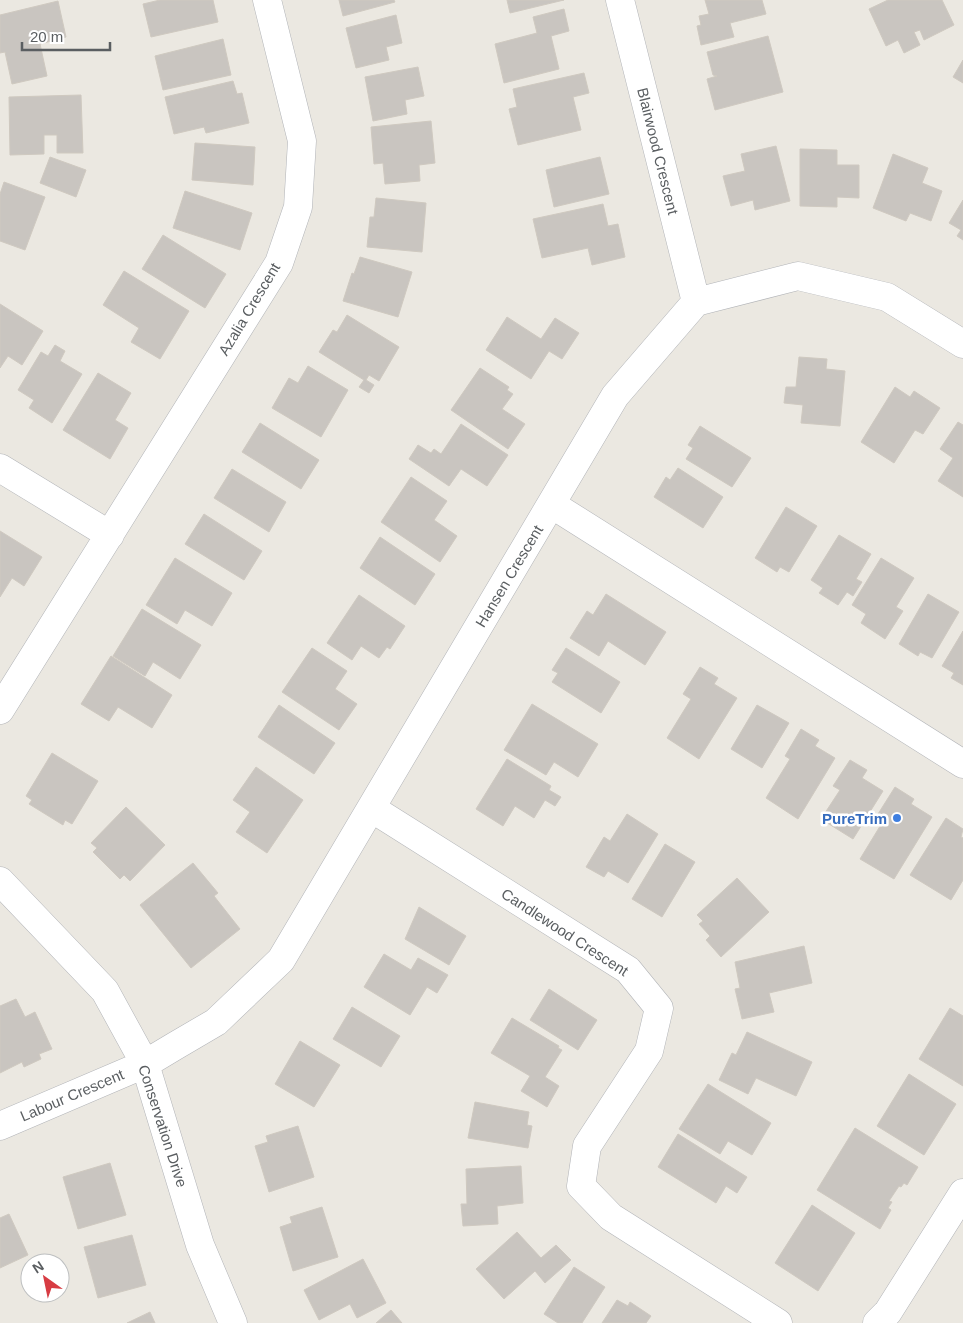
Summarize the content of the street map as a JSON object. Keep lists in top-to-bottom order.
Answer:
{
  "streets": {
    "street": [
      "Blairwood Crescent",
      "Azalia Crescent",
      "Hansen Crescent",
      "Candlewood Crescent",
      "Labour Crescent",
      "Conservation Drive"
    ]
  },
  "crossings": [
    ["Blairwood Crescent", "Hansen Crescent"],
    ["Hansen Crescent", "Candlewood Crescent"],
    ["Hansen Crescent", "Labour Crescent"],
    ["Hansen Crescent", "Conservation Drive"],
    ["Labour Crescent", "Conservation Drive"]
  ],
  "places": ["PureTrim"],
  "scale_bar": "20 m",
  "north": "top left"
}
